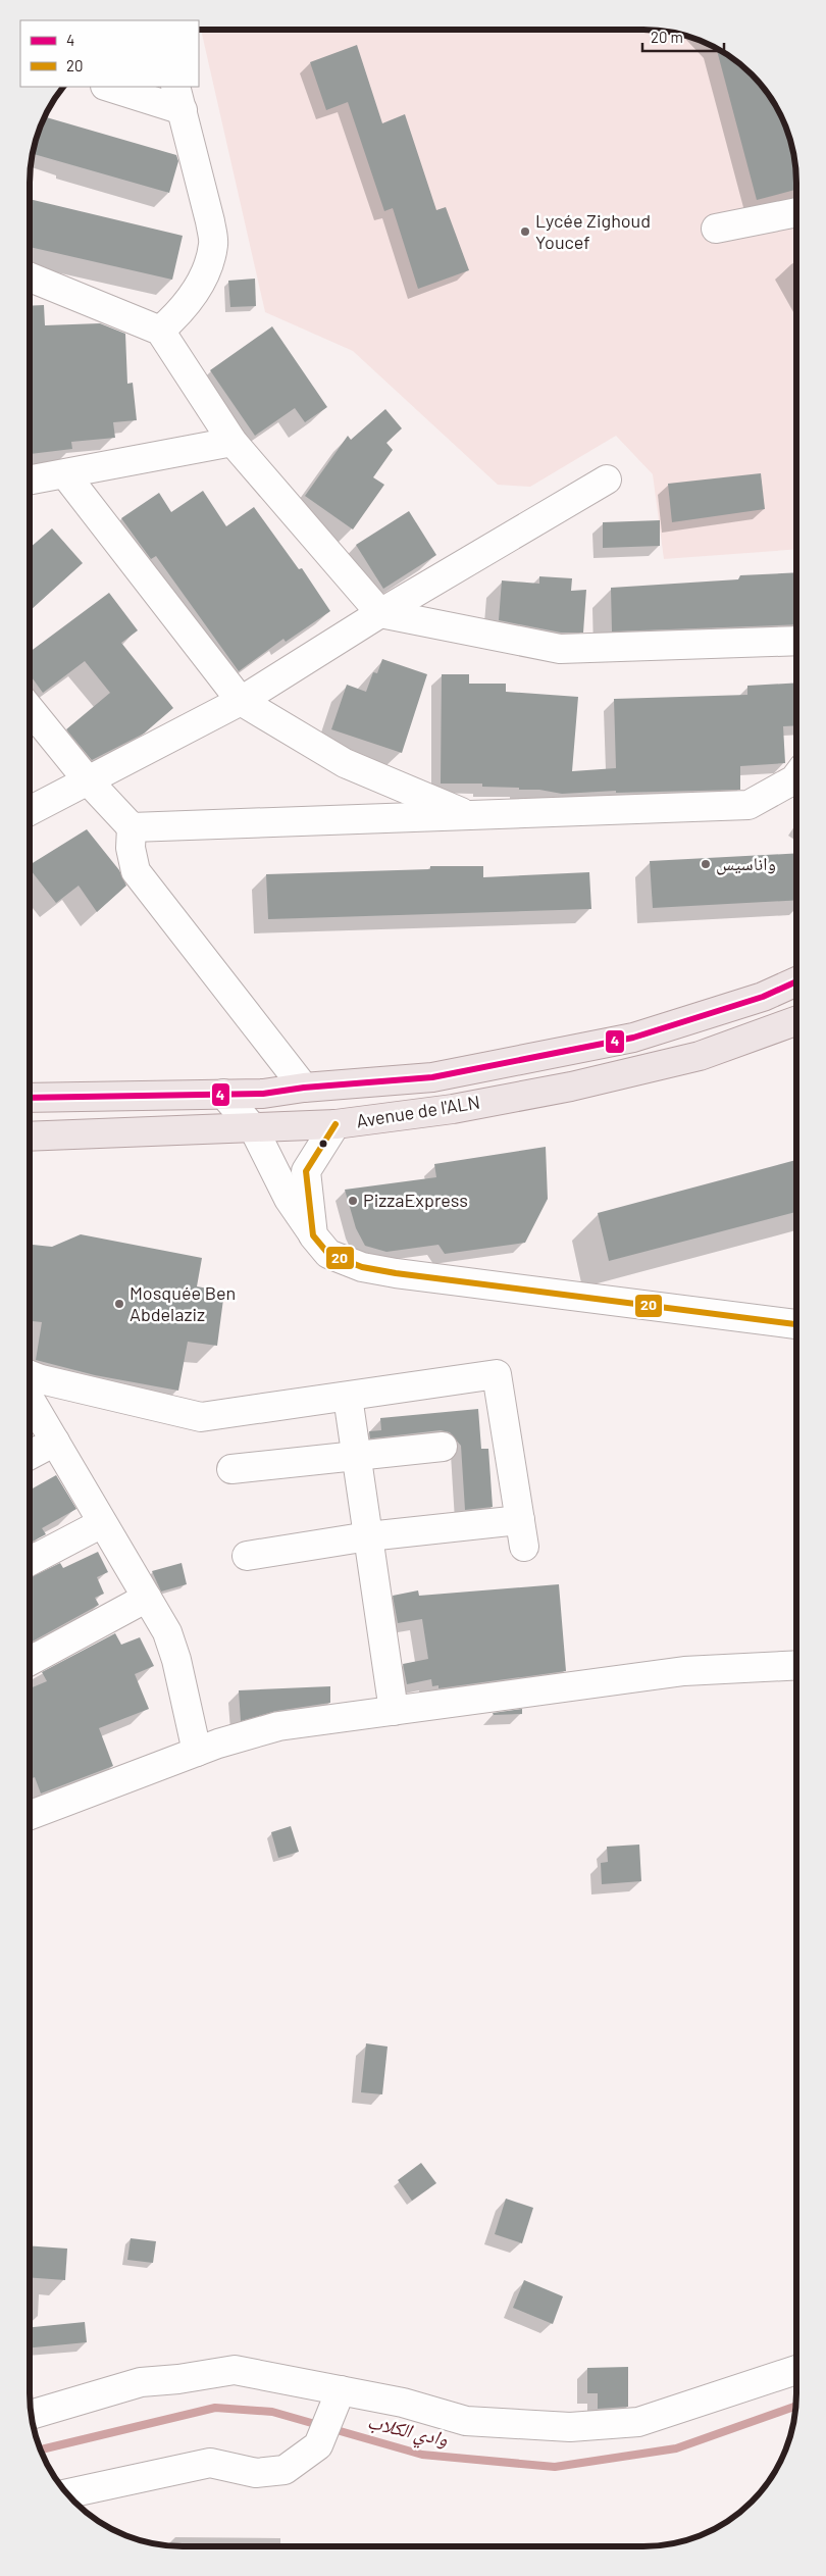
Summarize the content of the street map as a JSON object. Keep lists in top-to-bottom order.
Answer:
{
  "streets": {
    "main road": ["Avenue de l'ALN"]
  },
  "water": ["وادي الكلاب"],
  "places": [
    "Lycée Zighoud Youcef",
    "واناسيس",
    "PizzaExpress",
    "Mosquée Ben Abdelaziz"
  ],
  "lines": ["transit line 4", "transit line 20"],
  "legend": ["4", "20"],
  "scale_bar": "20 m"
}
